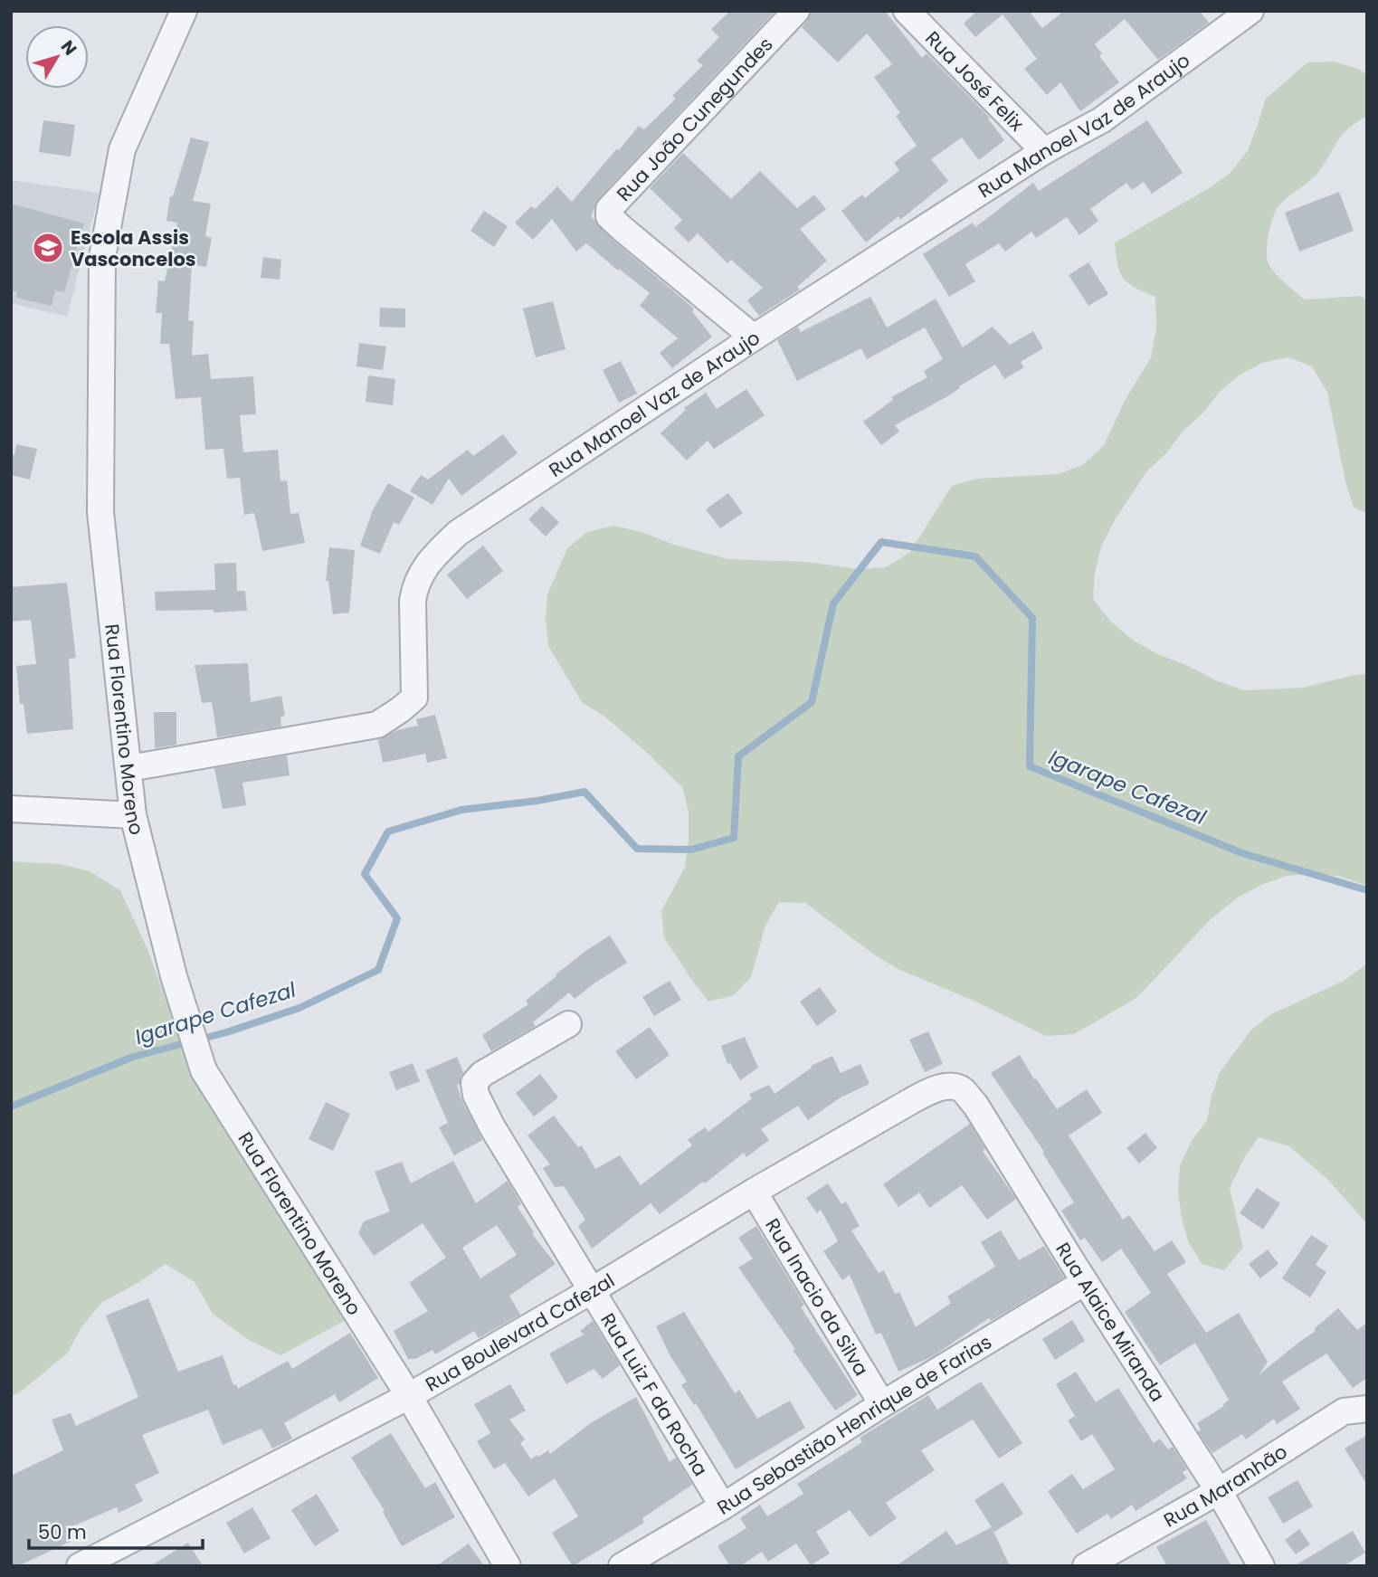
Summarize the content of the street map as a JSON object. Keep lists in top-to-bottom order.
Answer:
{
  "streets": {
    "street": [
      "Rua José Felix",
      "Rua João Cunegundes",
      "Rua Manoel Vaz de Araujo",
      "Rua Florentino Moreno",
      "Rua Inacio da Silva",
      "Rua Alaice Miranda",
      "Rua Boulevard Cafezal",
      "Rua Luiz F da Rocha",
      "Rua Sebastião Henrique de Farias",
      "Rua Maranhão"
    ]
  },
  "crossings": [
    ["Rua José Felix", "Rua Manoel Vaz de Araujo"],
    ["Rua João Cunegundes", "Rua Manoel Vaz de Araujo"],
    ["Rua Manoel Vaz de Araujo", "Rua Florentino Moreno"],
    ["Rua Florentino Moreno", "Rua Boulevard Cafezal"],
    ["Rua Inacio da Silva", "Rua Boulevard Cafezal"],
    ["Rua Inacio da Silva", "Rua Sebastião Henrique de Farias"],
    ["Rua Alaice Miranda", "Rua Boulevard Cafezal"],
    ["Rua Alaice Miranda", "Rua Sebastião Henrique de Farias"],
    ["Rua Alaice Miranda", "Rua Maranhão"],
    ["Rua Boulevard Cafezal", "Rua Luiz F da Rocha"],
    ["Rua Luiz F da Rocha", "Rua Sebastião Henrique de Farias"]
  ],
  "water": ["Igarape Cafezal"],
  "places": {
    "school or university": ["Escola Assis Vasconcelos"]
  },
  "scale_bar": "50 m",
  "north": "top right"
}
